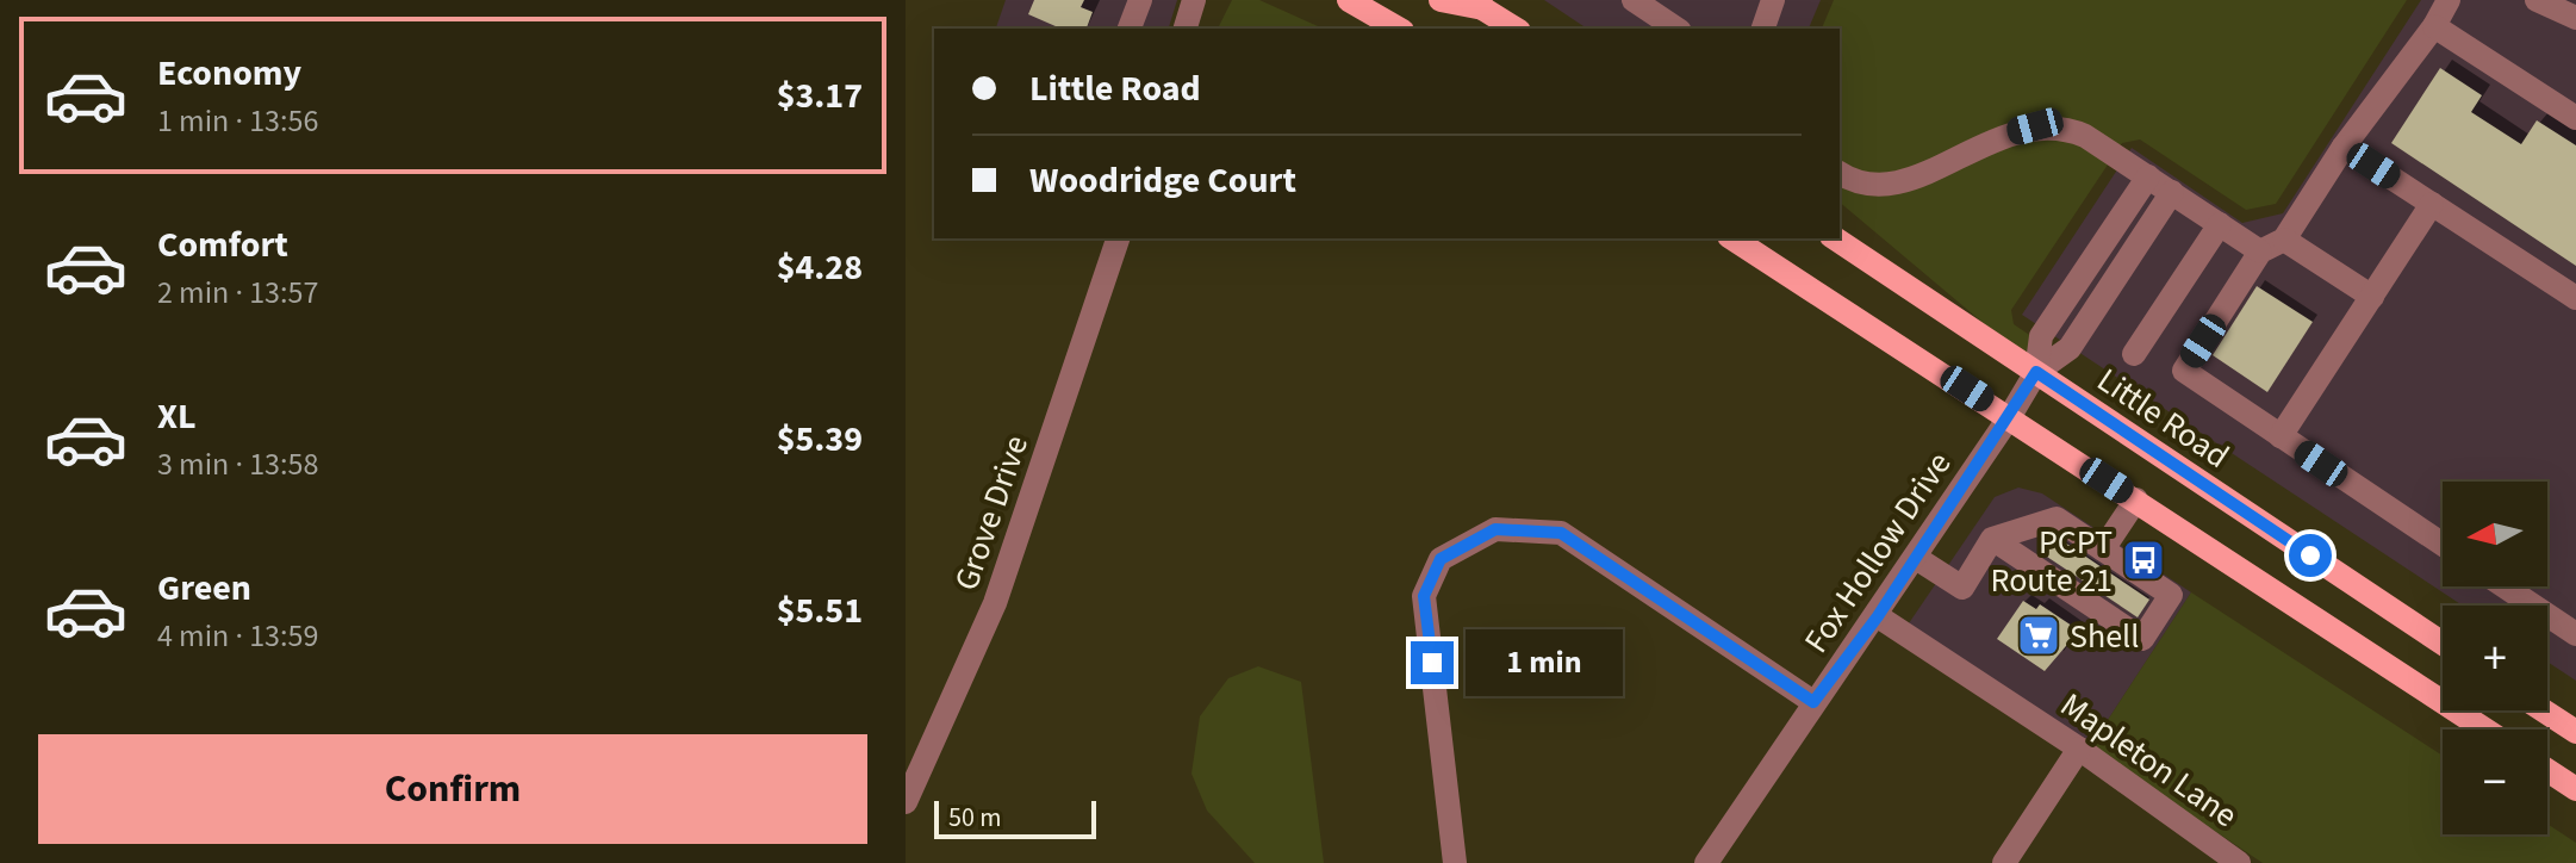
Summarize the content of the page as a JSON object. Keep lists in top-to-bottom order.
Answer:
{
  "streets": {
    "main road": ["Little Road"],
    "street": ["Grove Drive", "Fox Hollow Drive", "Mapleton Lane"]
  },
  "crossings": [
    ["Little Road", "Fox Hollow Drive"],
    ["Fox Hollow Drive", "Mapleton Lane"]
  ],
  "places": {
    "bus stop": ["PCPT Route 21"],
    "supermarket": ["Shell"]
  },
  "scale_bar": "50 m",
  "north": "left",
  "page": {
    "list": [
      {
        "name": "Economy",
        "note": "1 min · 13:56",
        "value": "$3.17"
      },
      {
        "name": "Comfort",
        "note": "2 min · 13:57",
        "value": "$4.28"
      },
      {
        "name": "XL",
        "note": "3 min · 13:58",
        "value": "$5.39"
      },
      {
        "name": "Green",
        "note": "4 min · 13:59",
        "value": "$5.51"
      }
    ],
    "banner": ["Little Road", "Woodridge Court"],
    "map_buttons": ["+", "−"],
    "bubble": "1 min",
    "buttons": "Confirm",
    "scale": "50 m"
  }
}
